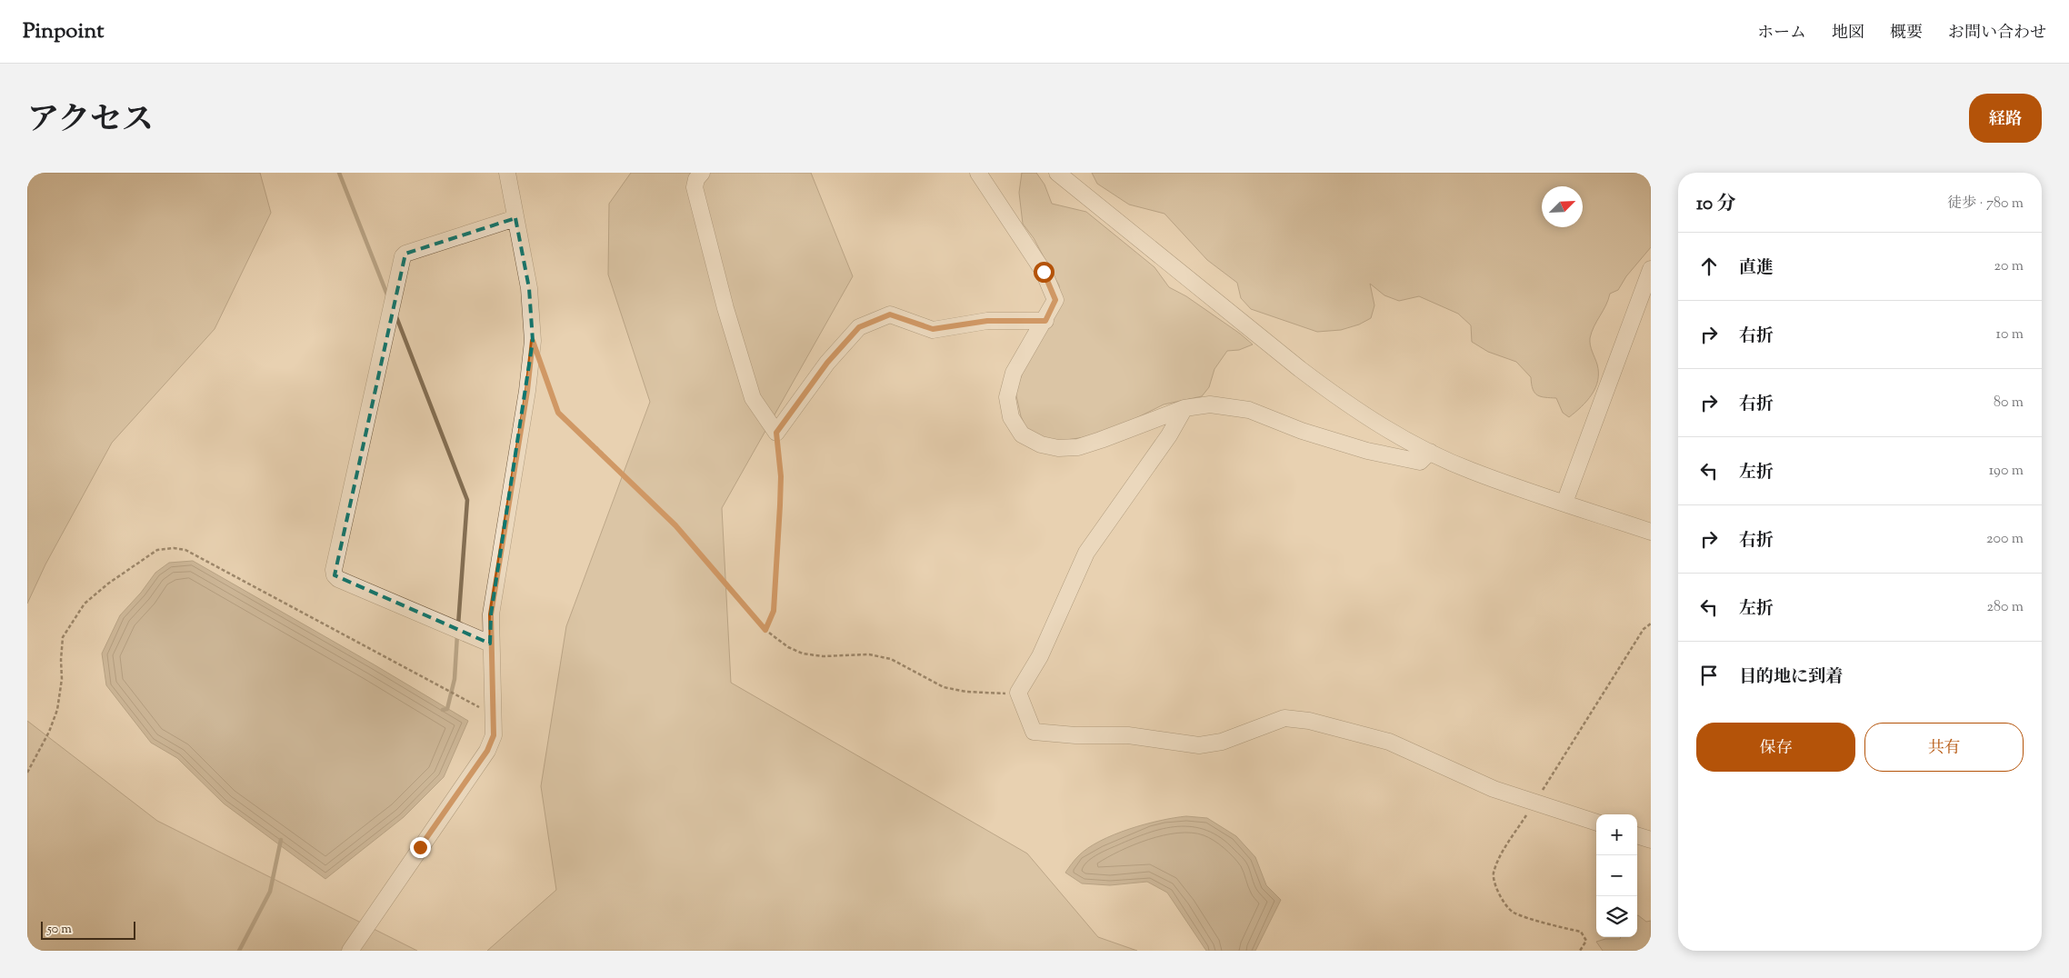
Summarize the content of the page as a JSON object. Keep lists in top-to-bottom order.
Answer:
{
  "scale_bar": "50 m",
  "north": "top right",
  "page": {
    "header": "Pinpoint",
    "nav": [
      "ホーム",
      "地図",
      "概要",
      "お問い合わせ"
    ],
    "title": "アクセス",
    "buttons": [
      "経路",
      ["保存", "共有"]
    ],
    "heading": ["10 分", "徒歩 · 780 m"],
    "list": [
      ["直進", "20 m"],
      ["右折", "10 m"],
      ["右折", "80 m"],
      ["左折", "190 m"],
      ["右折", "200 m"],
      ["左折", "280 m"],
      "目的地に到着"
    ],
    "map_buttons": ["+", "−"],
    "scale": "50 m"
  }
}
